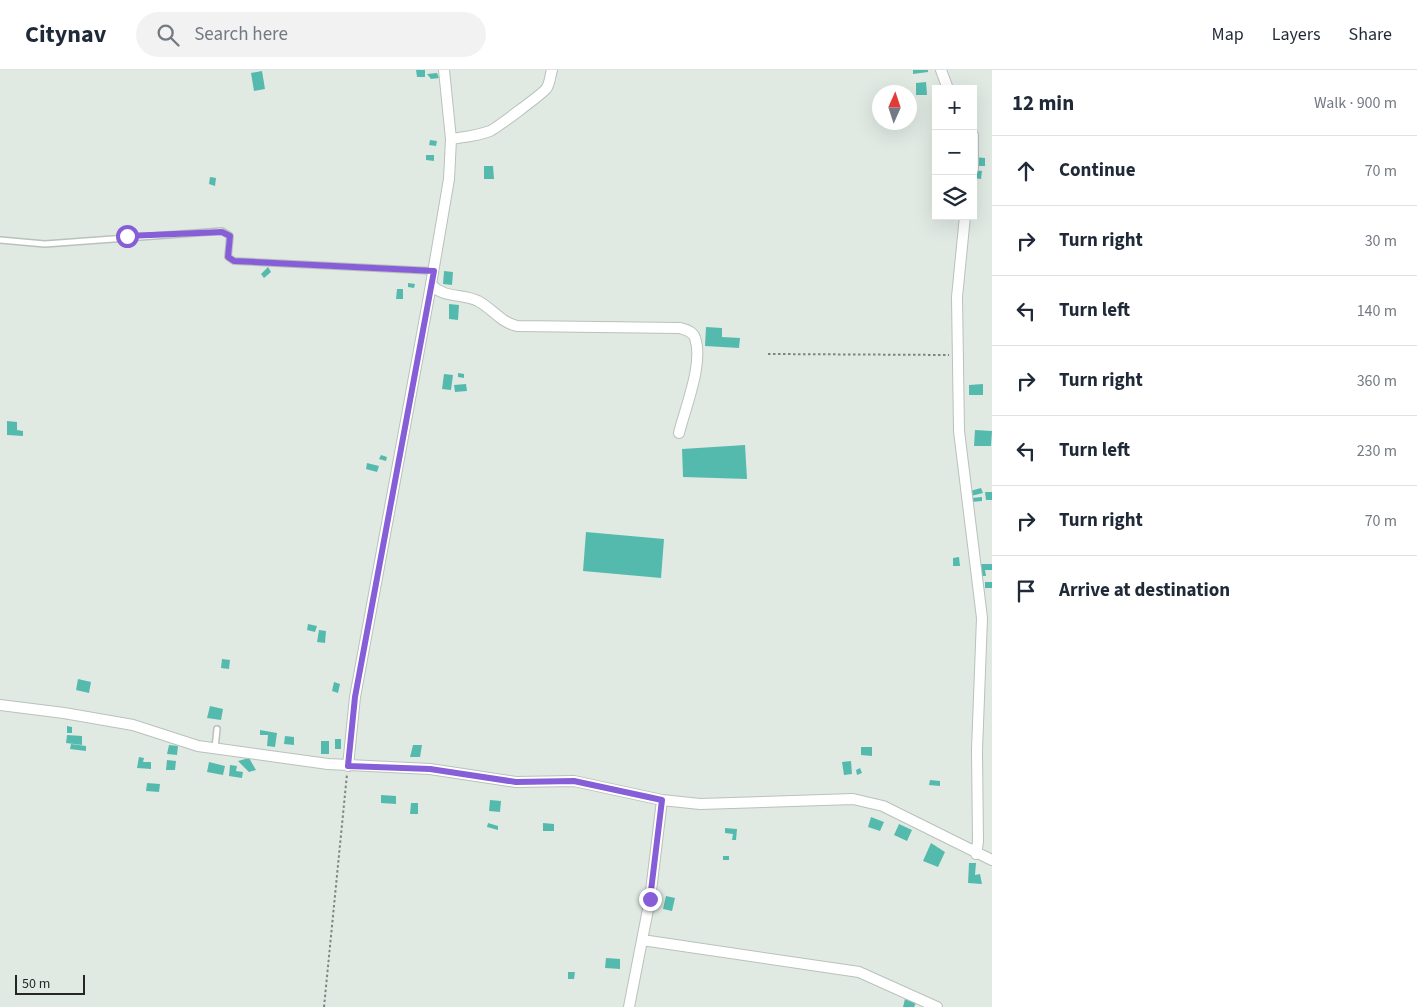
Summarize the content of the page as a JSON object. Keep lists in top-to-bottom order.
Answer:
{
  "scale_bar": "50 m",
  "north": "top",
  "page": {
    "header": "Citynav",
    "search": "Search here",
    "nav": ["Map", "Layers", "Share"],
    "heading": ["12 min", "Walk · 900 m"],
    "map_buttons": ["+", "−"],
    "list": [
      ["Continue", "70 m"],
      ["Turn right", "30 m"],
      ["Turn left", "140 m"],
      ["Turn right", "360 m"],
      ["Turn left", "230 m"],
      ["Turn right", "70 m"],
      "Arrive at destination"
    ],
    "scale": "50 m"
  }
}
